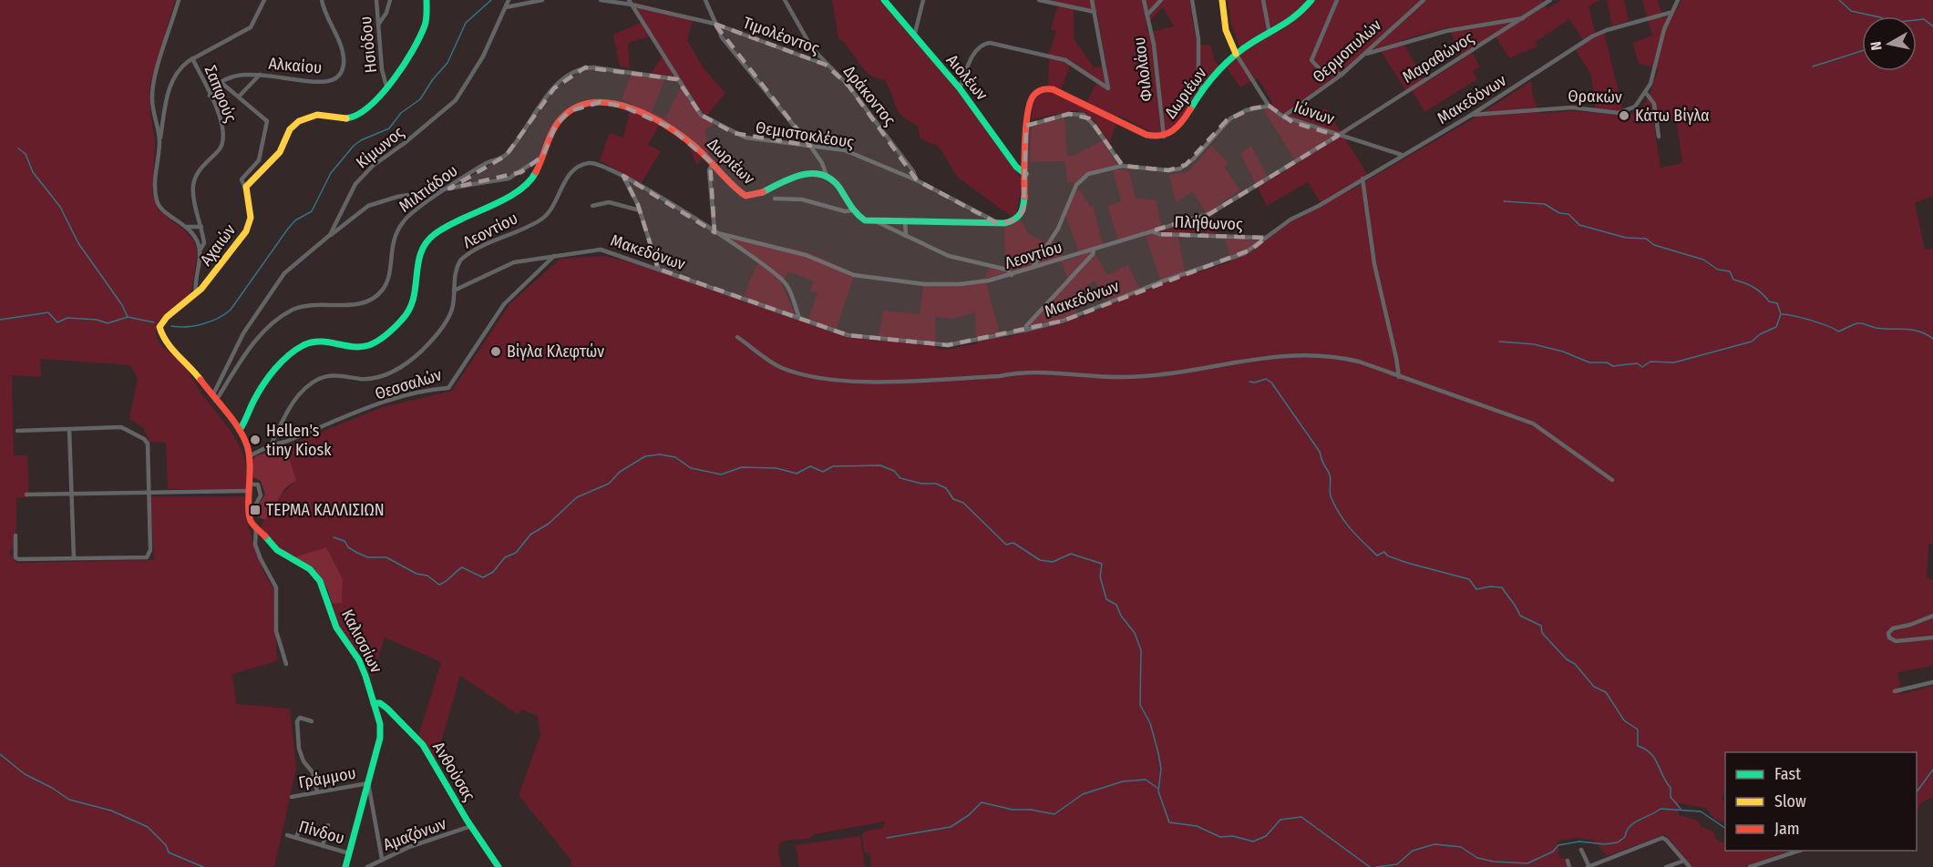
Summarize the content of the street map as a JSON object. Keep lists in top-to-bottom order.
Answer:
{
  "streets": {
    "street": [
      "Τιμολέοντος",
      "Ησιόδου",
      "Θερμοπυλών",
      "Μαραθώνος",
      "Αλκαίου",
      "Φιλολάου",
      "Αιολέων",
      "Δωριέων",
      "Σαπφούς",
      "Δράκοντος",
      "Θρακών",
      "Μακεδόνων",
      "Ιώνων",
      "Θεμιστοκλέους",
      "Κίμωνος",
      "Μιλτιάδου",
      "Πλήθωνος",
      "Λεοντίου",
      "Αχαιών",
      "Θεσσαλών",
      "Καλισσίων",
      "Ανθούσας",
      "Γράμμου",
      "Πίνδου",
      "Αμαζόνων"
    ]
  },
  "crossings": [
    ["Τιμολέοντος", "Δράκοντος"],
    ["Τιμολέοντος", "Θεμιστοκλέους"],
    ["Θερμοπυλών", "Ιώνων"],
    ["Μαραθώνος", "Ιώνων"],
    ["Μαραθώνος", "Λεοντίου"],
    ["Φιλολάου", "Δωριέων"],
    ["Αιολέων", "Δωριέων"],
    ["Δωριέων", "Ιώνων"],
    ["Δωριέων", "Θεμιστοκλέους"],
    ["Δωριέων", "Αχαιών"],
    ["Σαπφούς", "Αχαιών"],
    ["Δράκοντος", "Θεμιστοκλέους"],
    ["Θρακών", "Μακεδόνων"],
    ["Μακεδόνων", "Ιώνων"],
    ["Μακεδόνων", "Πλήθωνος"],
    ["Μακεδόνων", "Λεοντίου"],
    ["Μακεδόνων", "Θεσσαλών"],
    ["Ιώνων", "Λεοντίου"],
    ["Θεμιστοκλέους", "Μιλτιάδου"],
    ["Κίμωνος", "Μιλτιάδου"],
    ["Κίμωνος", "Αχαιών"],
    ["Μιλτιάδου", "Αχαιών"],
    ["Πλήθωνος", "Λεοντίου"],
    ["Λεοντίου", "Θεσσαλών"],
    ["Αχαιών", "Θεσσαλών"],
    ["Αχαιών", "Καλισσίων"],
    ["Θεσσαλών", "Καλισσίων"],
    ["Καλισσίων", "Ανθούσας"],
    ["Καλισσίων", "Γράμμου"],
    ["Καλισσίων", "Πίνδου"],
    ["Ανθούσας", "Αμαζόνων"]
  ],
  "places": {
    "other": ["Κάτω Βίγλα", "Βίγλα Κλεφτών", "Hellen's tiny Kiosk"],
    "transit": ["ΤΕΡΜΑ ΚΑΛΛΙΣΙΩΝ"]
  },
  "legend": ["Fast", "Slow", "Jam"],
  "north": "left"
}
